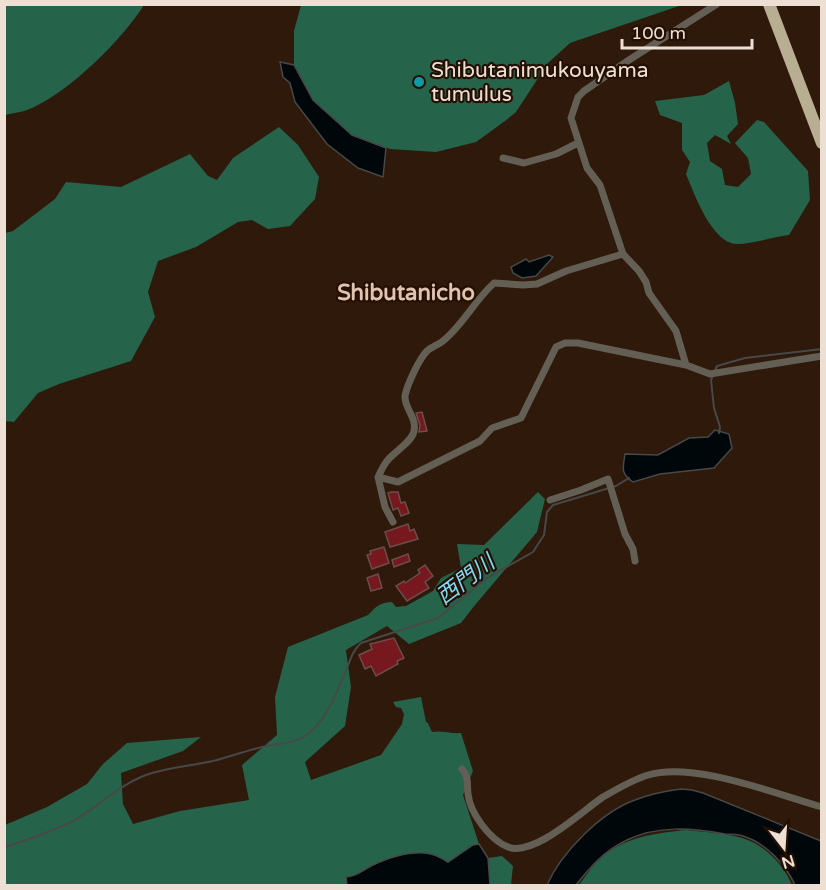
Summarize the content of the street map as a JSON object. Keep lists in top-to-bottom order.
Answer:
{
  "districts": ["Shibutanicho"],
  "water": ["西門川"],
  "places": ["Shibutanimukouyama tumulus"],
  "scale_bar": "100 m",
  "north": "bottom"
}
